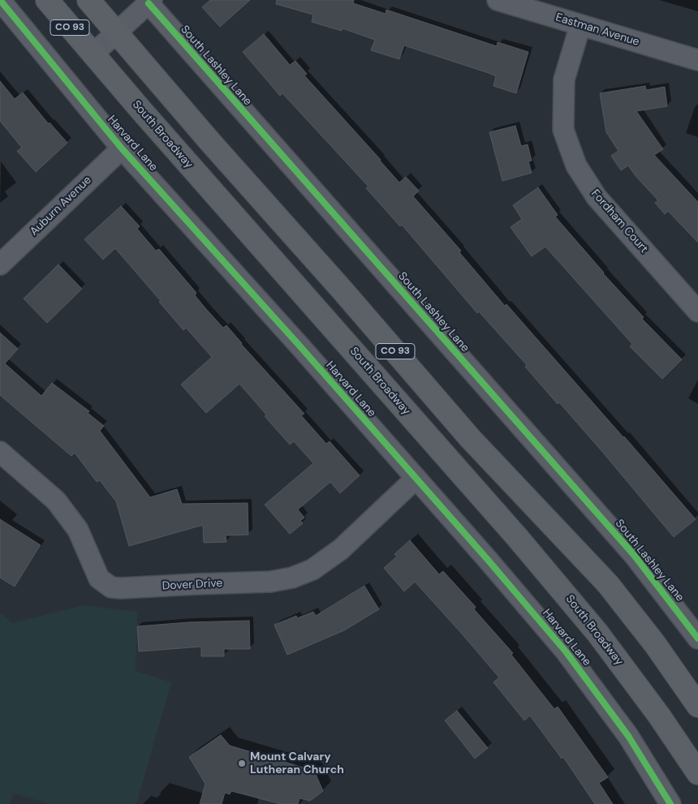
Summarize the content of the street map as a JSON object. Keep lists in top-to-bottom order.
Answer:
{
  "streets": {
    "main road": ["CO 93", "South Broadway"],
    "street": [
      "Eastman Avenue",
      "South Lashley Lane",
      "Harvard Lane",
      "Auburn Avenue",
      "Fordham Court",
      "Dover Drive"
    ]
  },
  "crossings": [
    ["Eastman Avenue", "Fordham Court"],
    ["Harvard Lane", "Auburn Avenue"],
    ["Harvard Lane", "Dover Drive"]
  ],
  "places": ["Mount Calvary Lutheran Church"]
}
